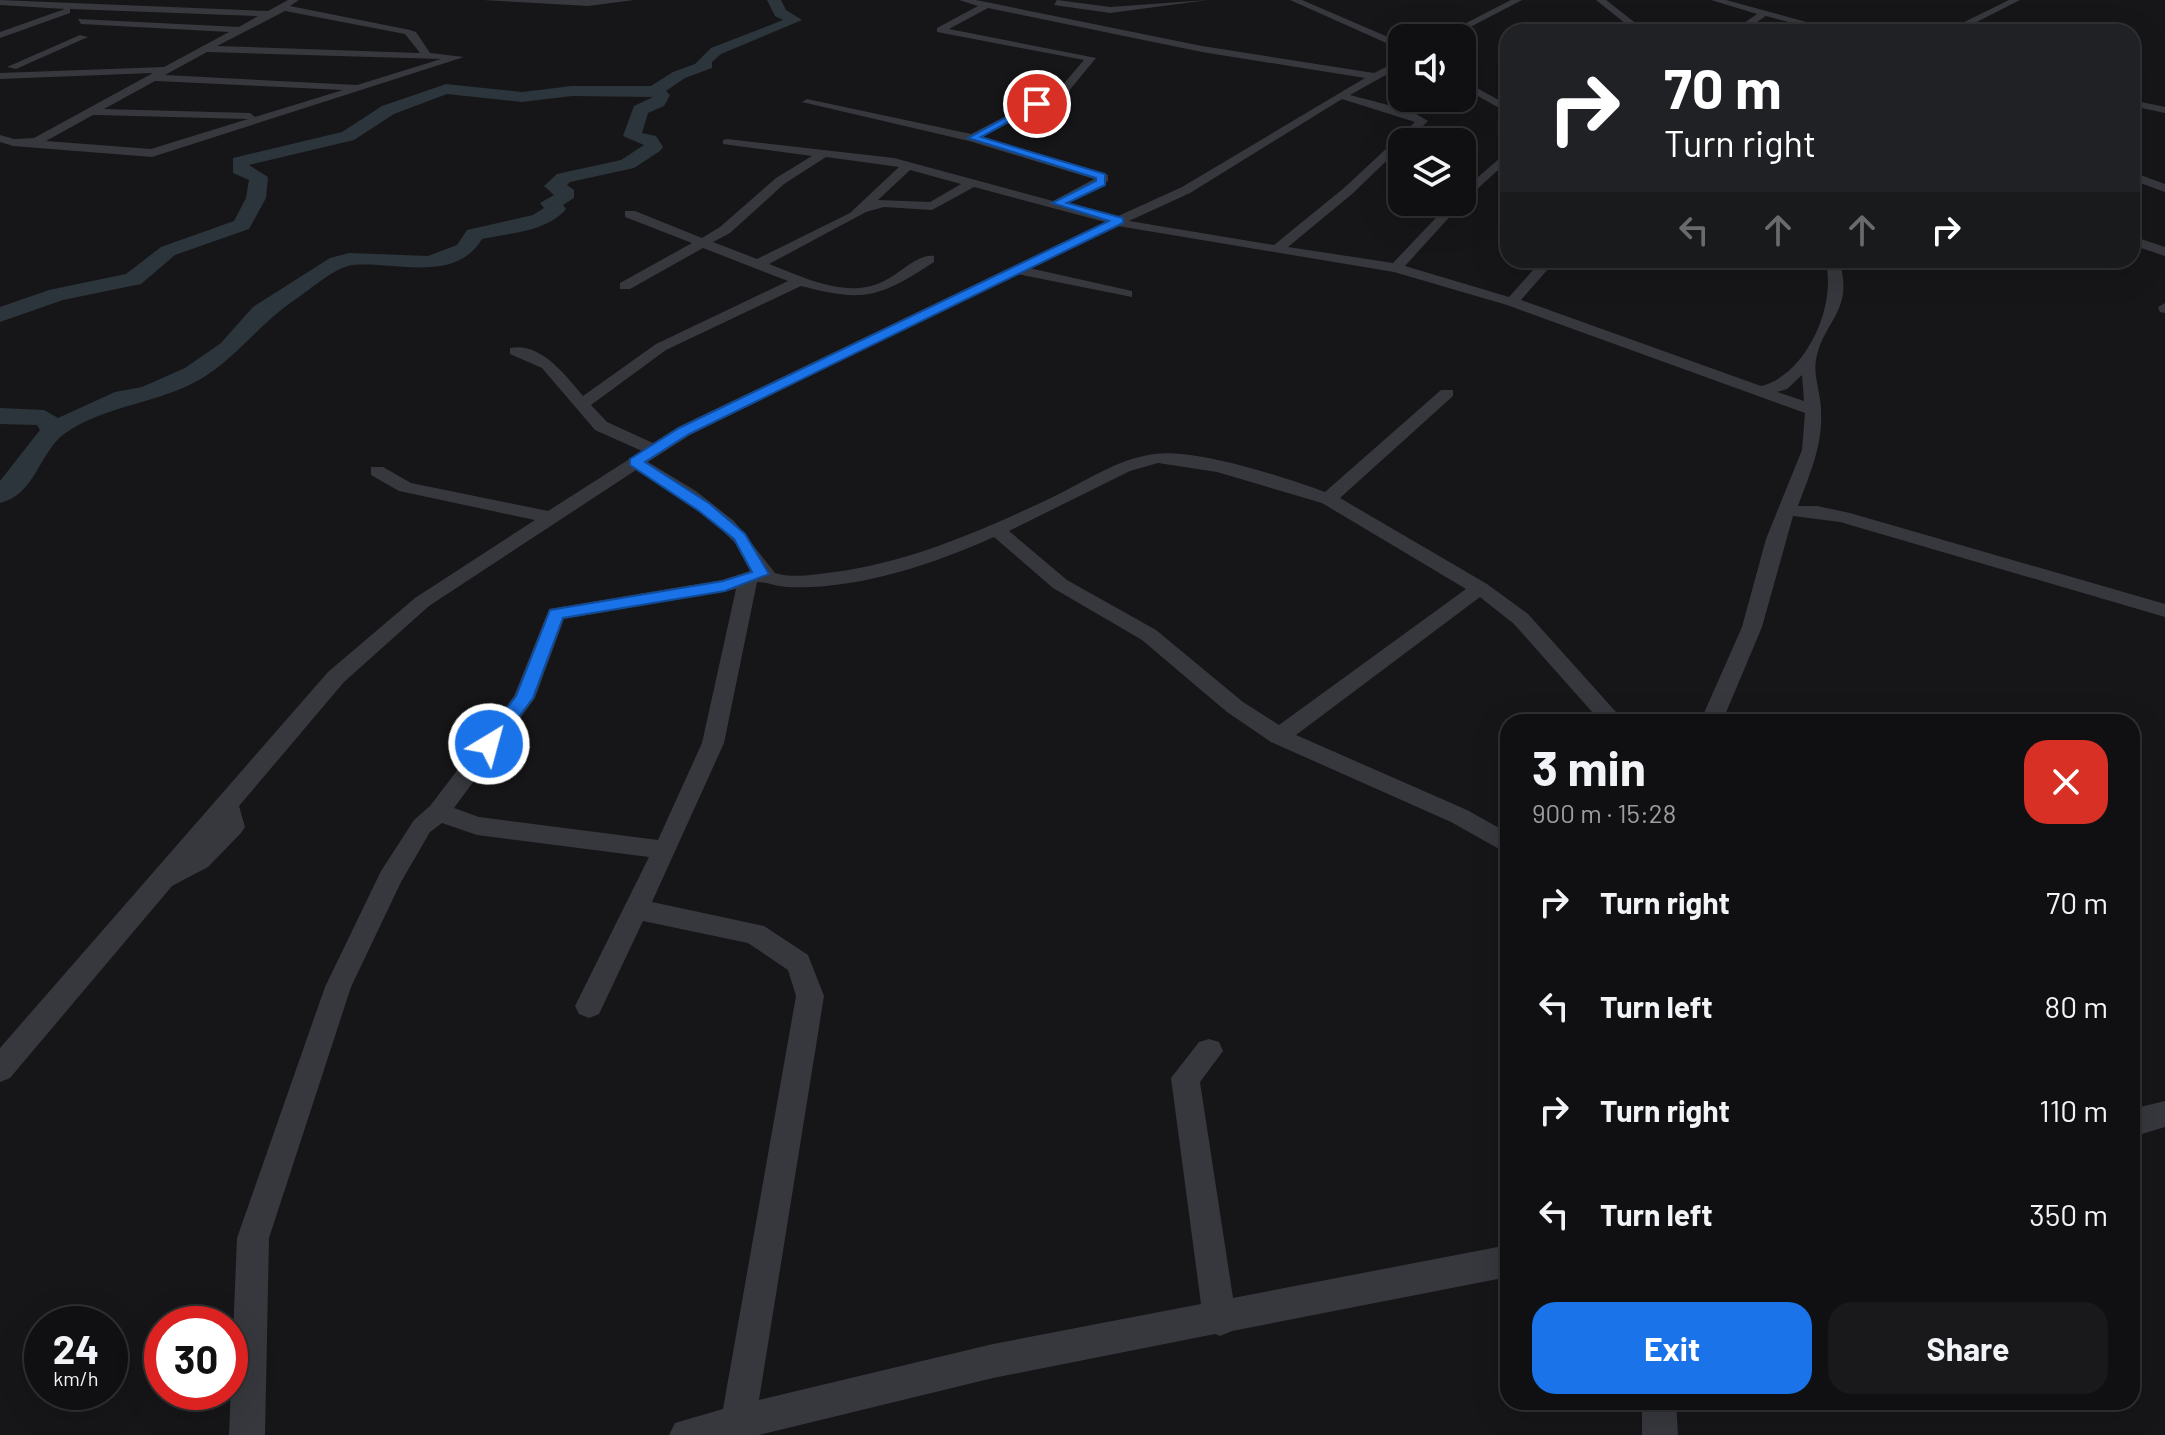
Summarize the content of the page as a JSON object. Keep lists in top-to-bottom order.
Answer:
{
  "page": {
    "turn": ["70 m", "Turn right"],
    "heading": ["3 min", "900 m · 15:28"],
    "list": [
      {
        "name": "Turn right",
        "value": "70 m"
      },
      {
        "name": "Turn left",
        "value": "80 m"
      },
      {
        "name": "Turn right",
        "value": "110 m"
      },
      {
        "name": "Turn left",
        "value": "350 m"
      }
    ],
    "buttons": ["Exit", "Share"],
    "speed": "24 km/h",
    "limit": "30"
  }
}
